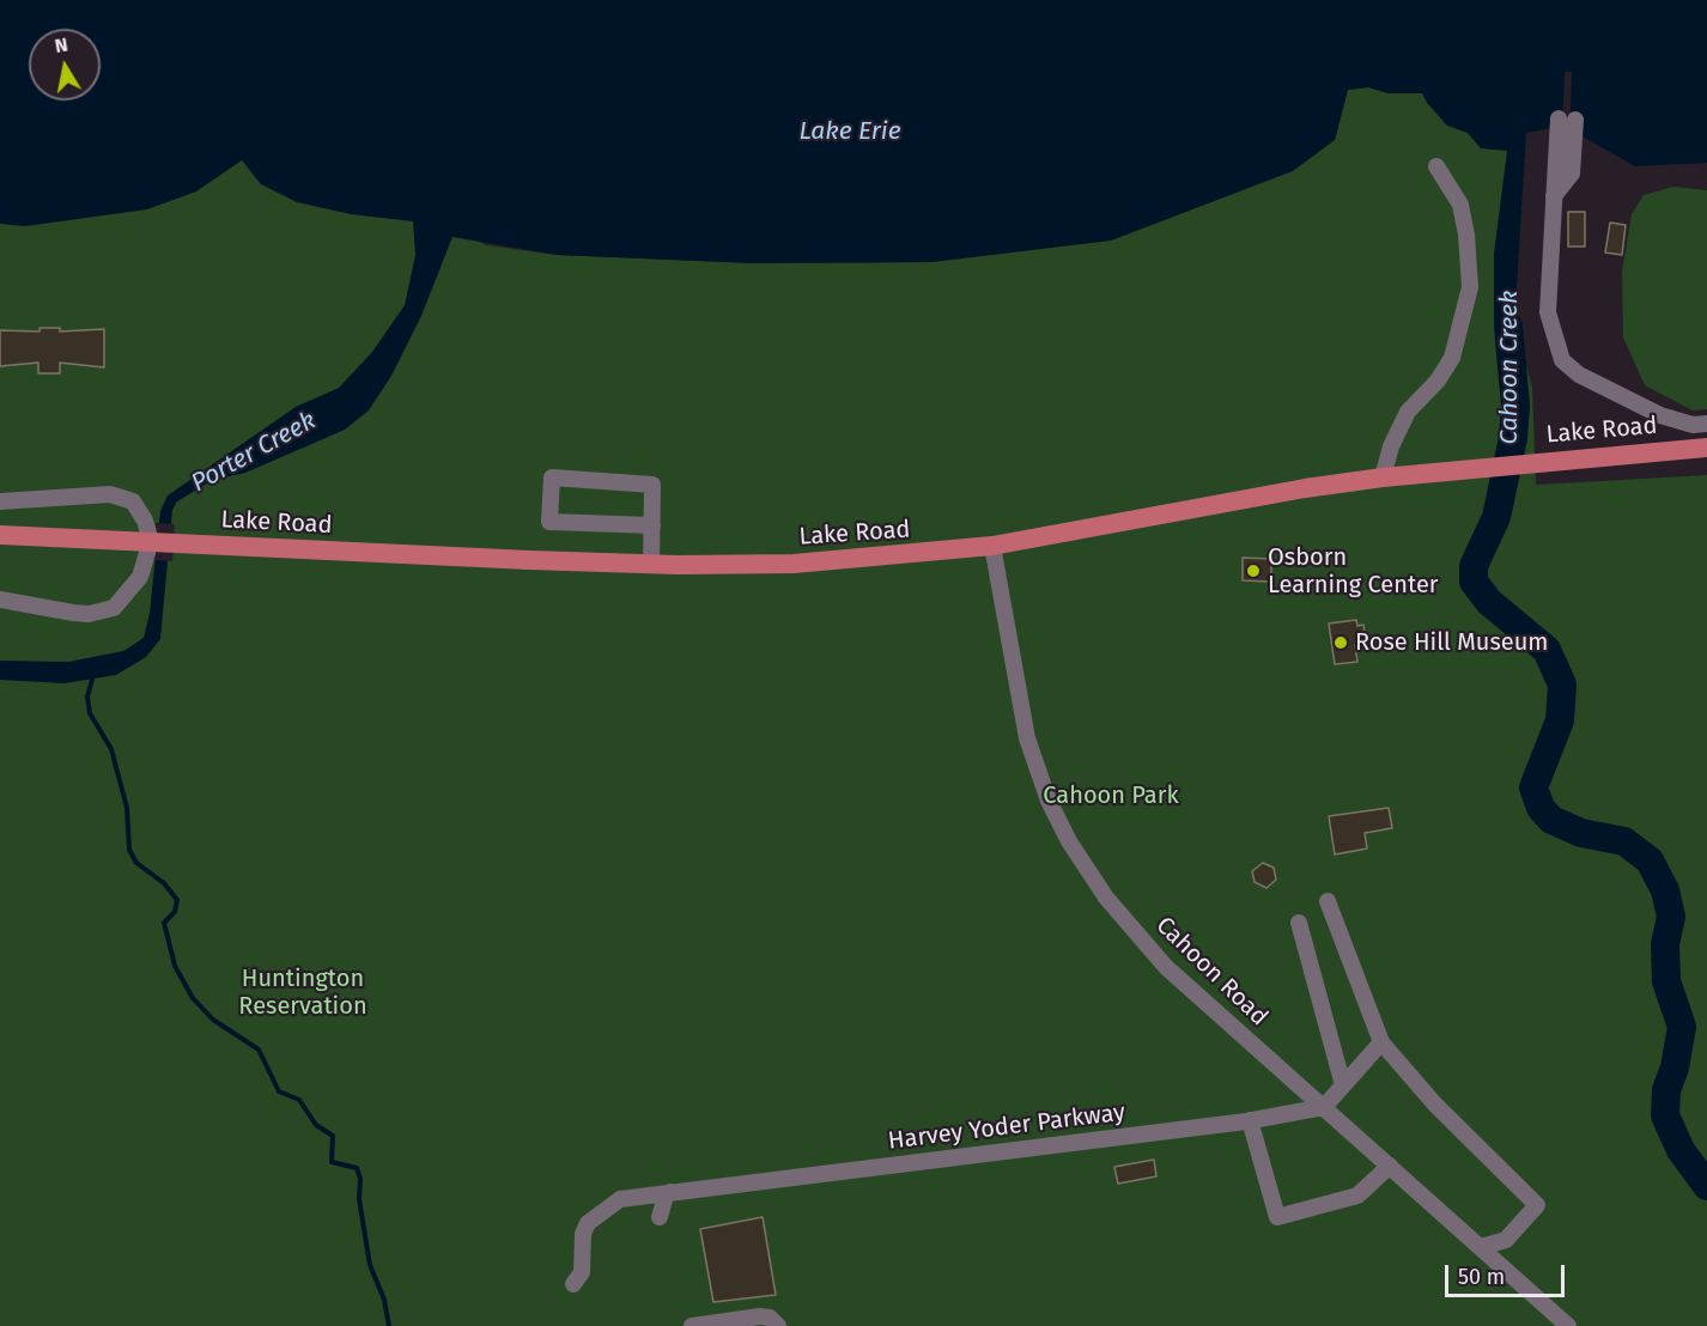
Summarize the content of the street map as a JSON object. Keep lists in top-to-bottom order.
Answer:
{
  "streets": {
    "main road": ["Lake Road"],
    "street": ["Cahoon Road", "Harvey Yoder Parkway"]
  },
  "crossings": [
    ["Lake Road", "Cahoon Road"],
    ["Cahoon Road", "Harvey Yoder Parkway"]
  ],
  "water": ["Lake Erie", "Cahoon Creek", "Porter Creek"],
  "parks": ["Cahoon Park", "Huntington Reservation"],
  "places": ["Osborn Learning Center", "Rose Hill Museum"],
  "scale_bar": "50 m",
  "north": "top"
}
